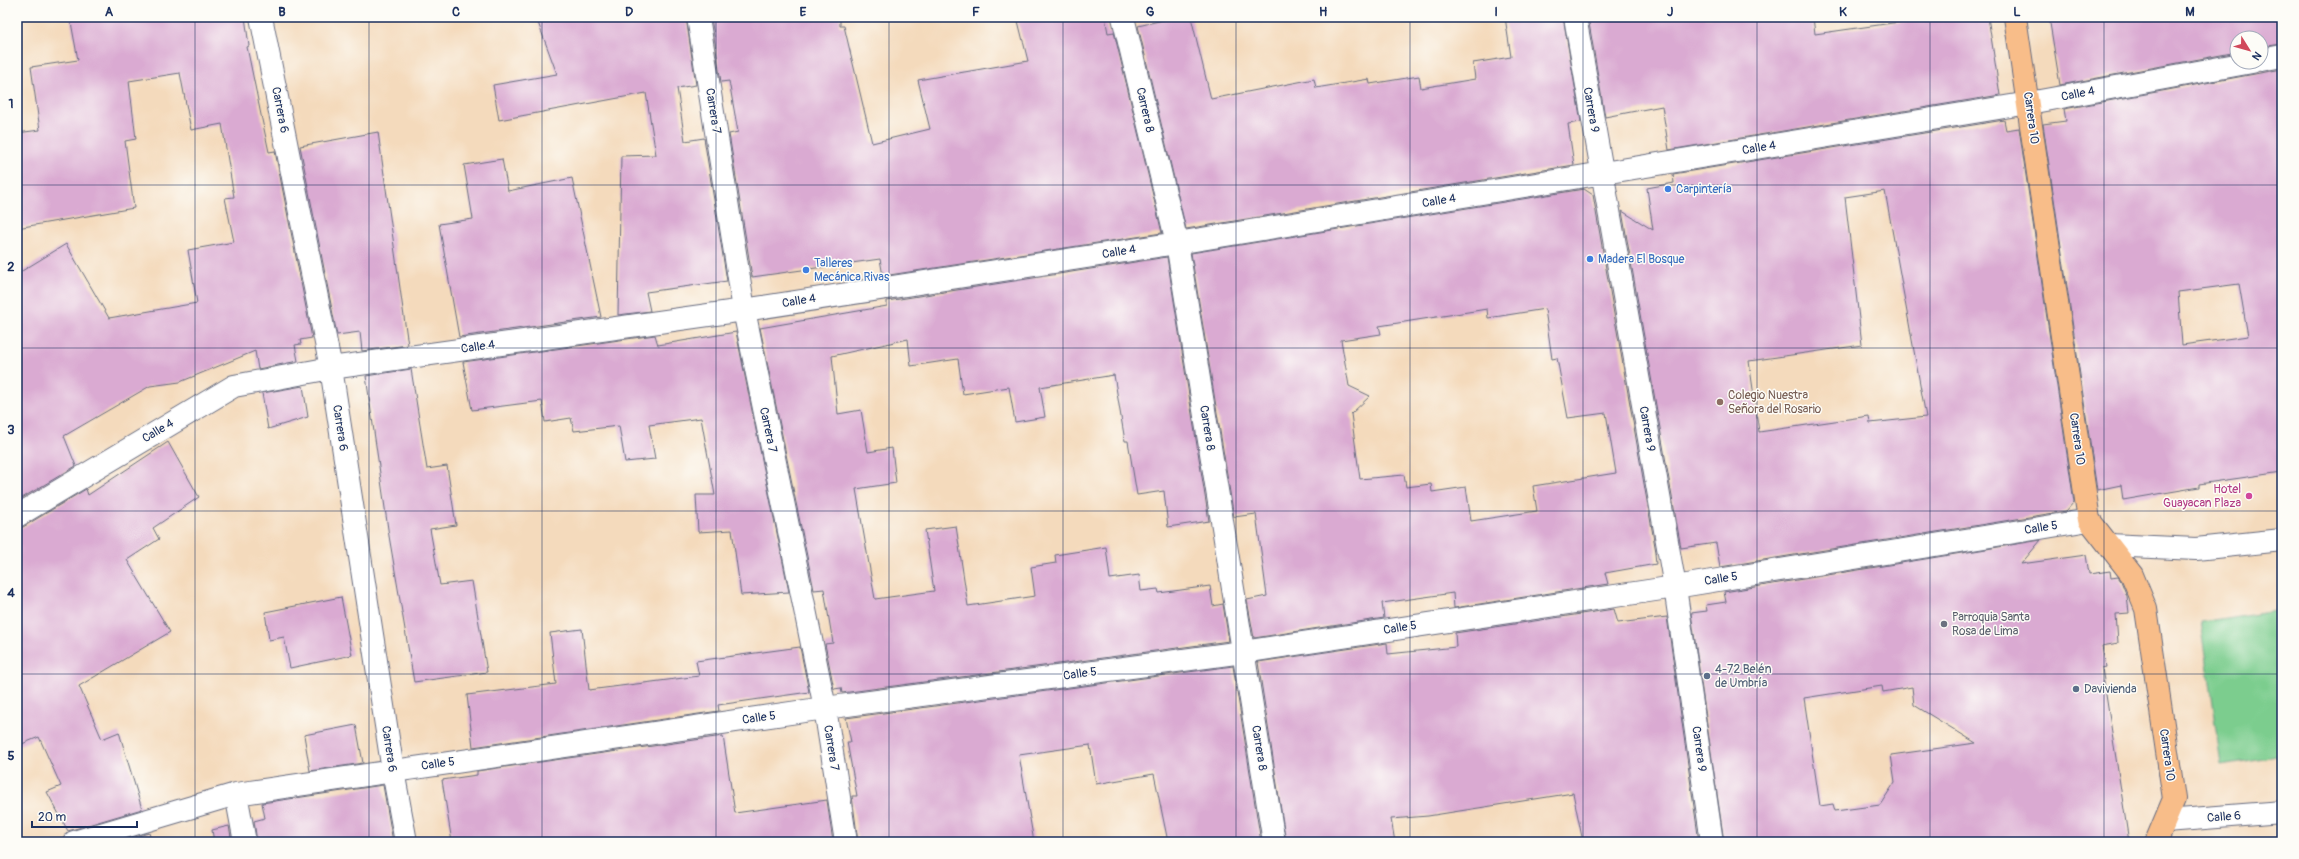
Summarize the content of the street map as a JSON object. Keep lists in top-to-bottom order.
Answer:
{
  "streets": {
    "main road": ["Carrera 10"],
    "street": [
      "Calle 4",
      "Carrera 6",
      "Carrera 8",
      "Carrera 9",
      "Carrera 7",
      "Calle 5",
      "Calle 6"
    ]
  },
  "crossings": [
    ["Calle 4", "Carrera 6"],
    ["Calle 4", "Carrera 8"],
    ["Calle 4", "Carrera 9"],
    ["Calle 4", "Carrera 7"],
    ["Calle 4", "Carrera 10"],
    ["Carrera 6", "Calle 5"],
    ["Carrera 8", "Calle 5"],
    ["Carrera 9", "Calle 5"],
    ["Carrera 7", "Calle 5"],
    ["Carrera 10", "Calle 5"],
    ["Carrera 10", "Calle 6"]
  ],
  "places": [
    "Carpintería",
    "Madera El Bosque",
    "Talleres Mecánica Rivas",
    "Colegio Nuestra Señora del Rosario",
    "Hotel Guayacan Plaza",
    "Parroquia Santa Rosa de Lima",
    "4-72 Belén de Umbría",
    "Davivienda"
  ],
  "scale_bar": "20 m",
  "north": "bottom right",
  "grid": {
    "columns": [
      "A",
      "B",
      "C",
      "D",
      "E",
      "F",
      "G",
      "H",
      "I",
      "J",
      "K",
      "L",
      "M"
    ],
    "rows": [
      "1",
      "2",
      "3",
      "4",
      "5"
    ]
  }
}
